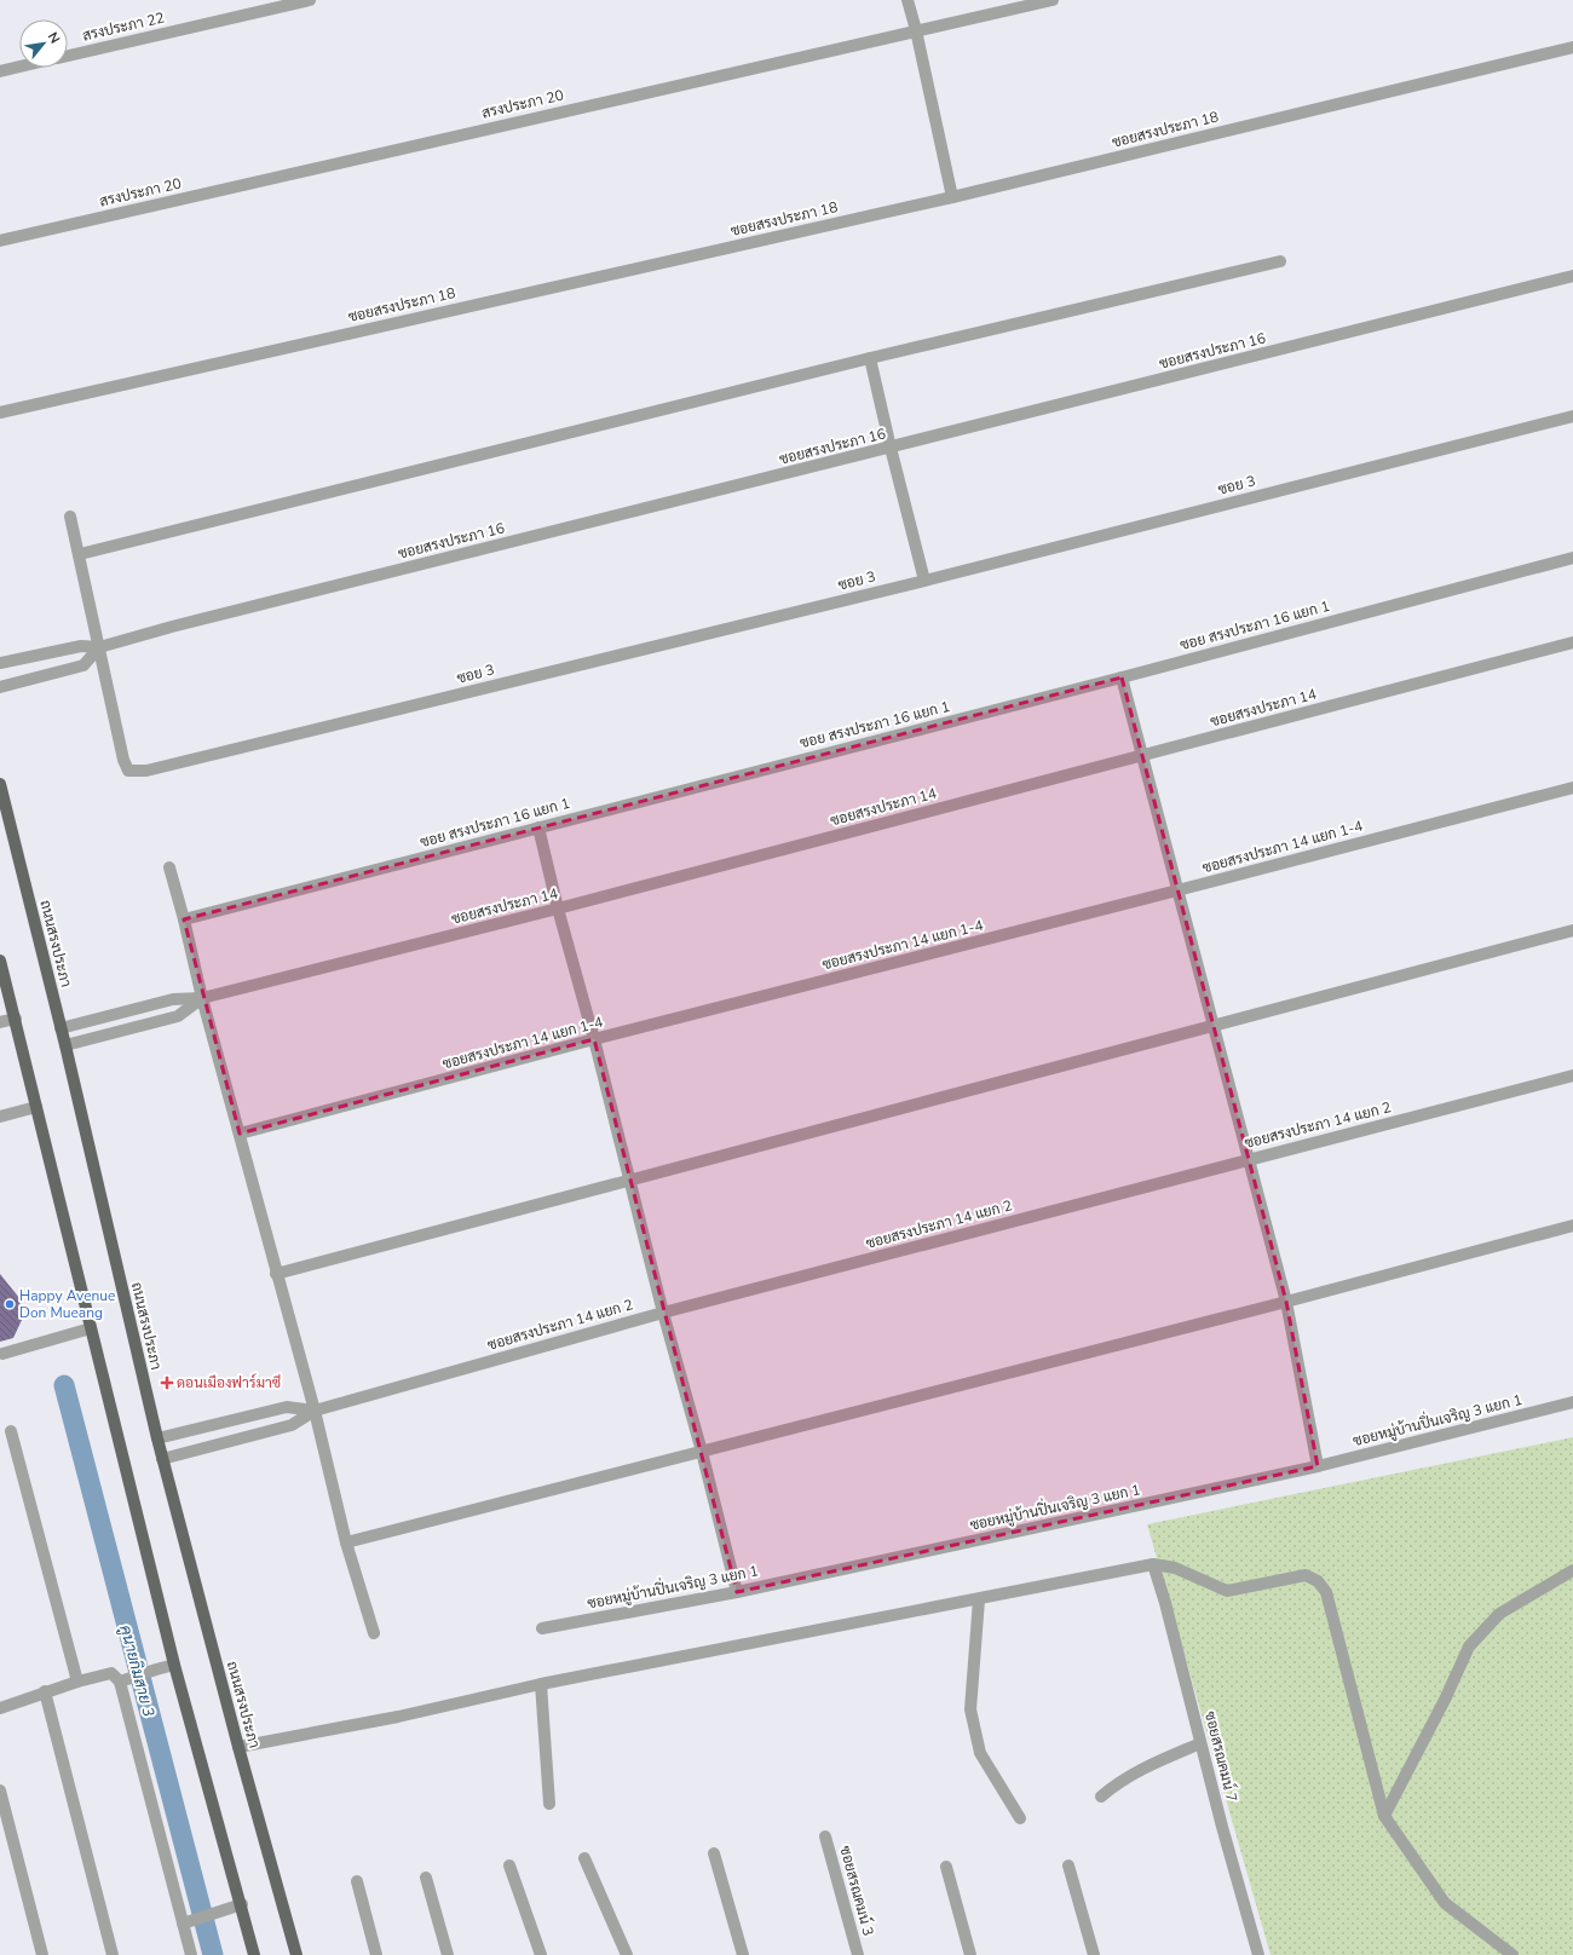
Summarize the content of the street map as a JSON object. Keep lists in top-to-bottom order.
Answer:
{
  "streets": {
    "main road": ["ถนนสรงประภา"],
    "street": [
      "สรงประภา 22",
      "สรงประภา 20",
      "ซอยสรงประภา 18",
      "ซอยสรงประภา 16",
      "ซอย 3",
      "ซอย สรงประภา 16 แยก 1",
      "ซอยสรงประภา 14",
      "ซอยสรงประภา 14 แยก 1-4",
      "ซอยสรงประภา 14 แยก 2",
      "ซอยหมู่บ้านปิ่นเจริญ 3 แยก 1",
      "ซอยสรณคมน์ 7",
      "ซอยสรณคมน์ 3"
    ]
  },
  "crossings": [
    ["ซอยสรงประภา 16", "ซอย 3"]
  ],
  "water": ["คูนายกิมสาย 3"],
  "places": {
    "other": ["Happy Avenue Don Mueang"],
    "health": ["ดอนเมืองฟาร์มาซี"]
  },
  "north": "top right"
}
